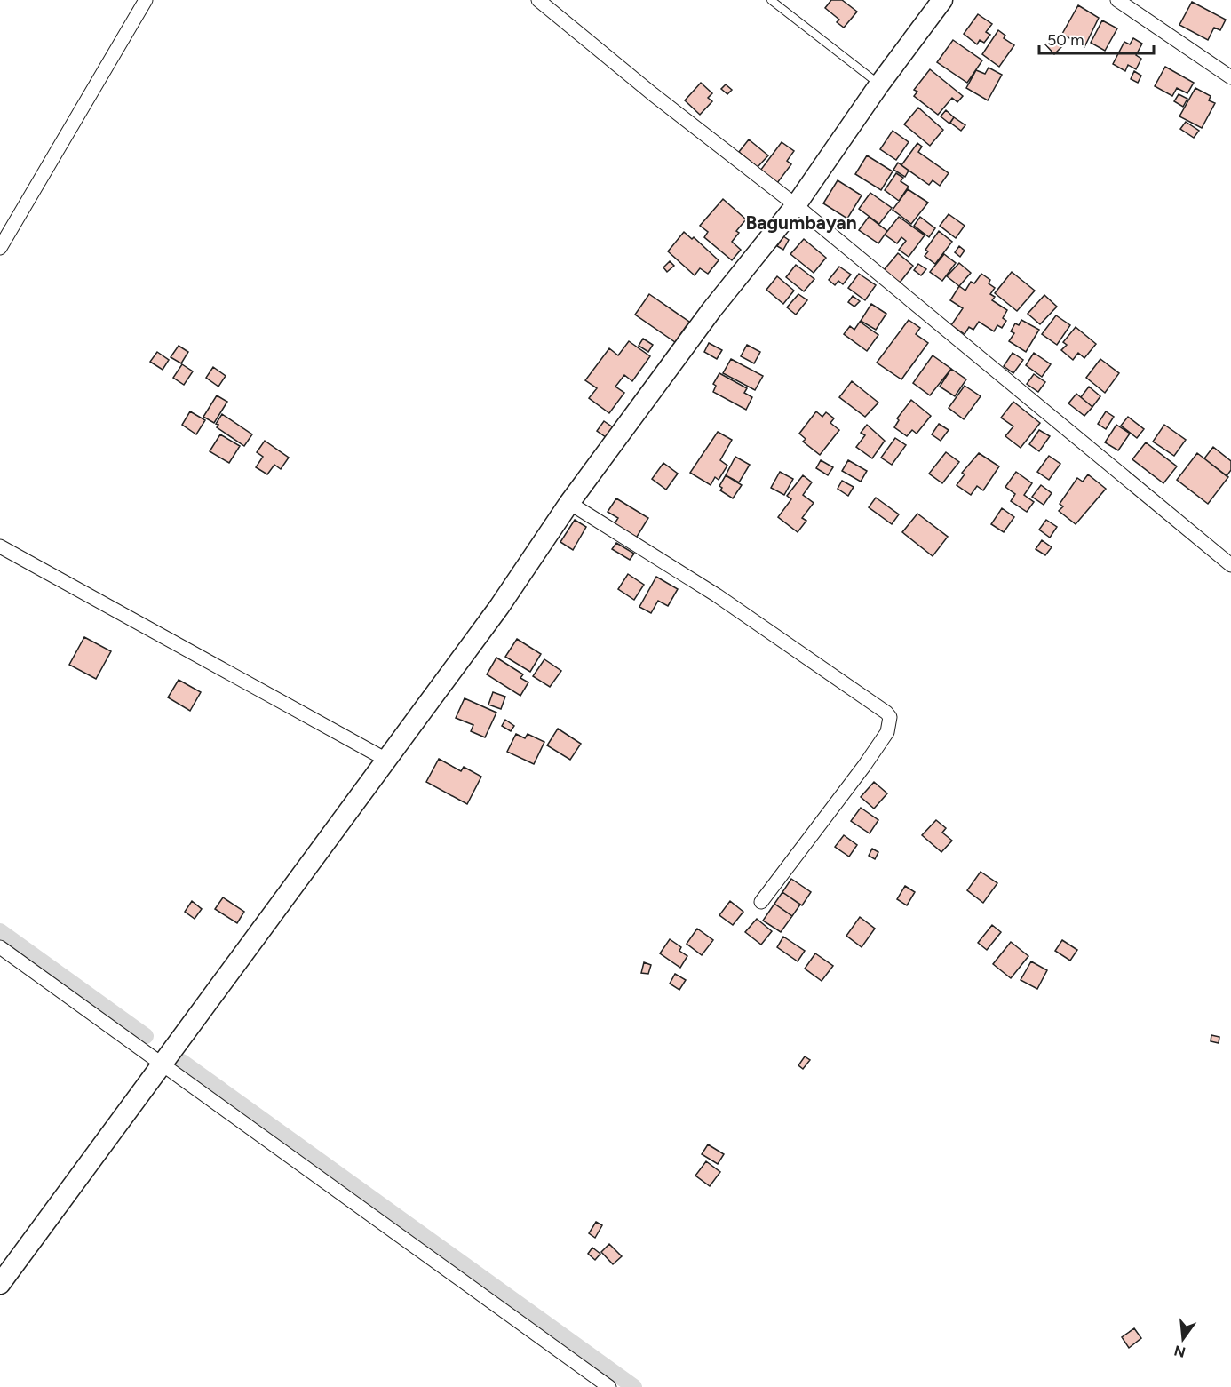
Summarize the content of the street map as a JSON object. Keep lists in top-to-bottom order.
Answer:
{
  "districts": ["Bagumbayan"],
  "scale_bar": "50 m",
  "north": "bottom"
}
